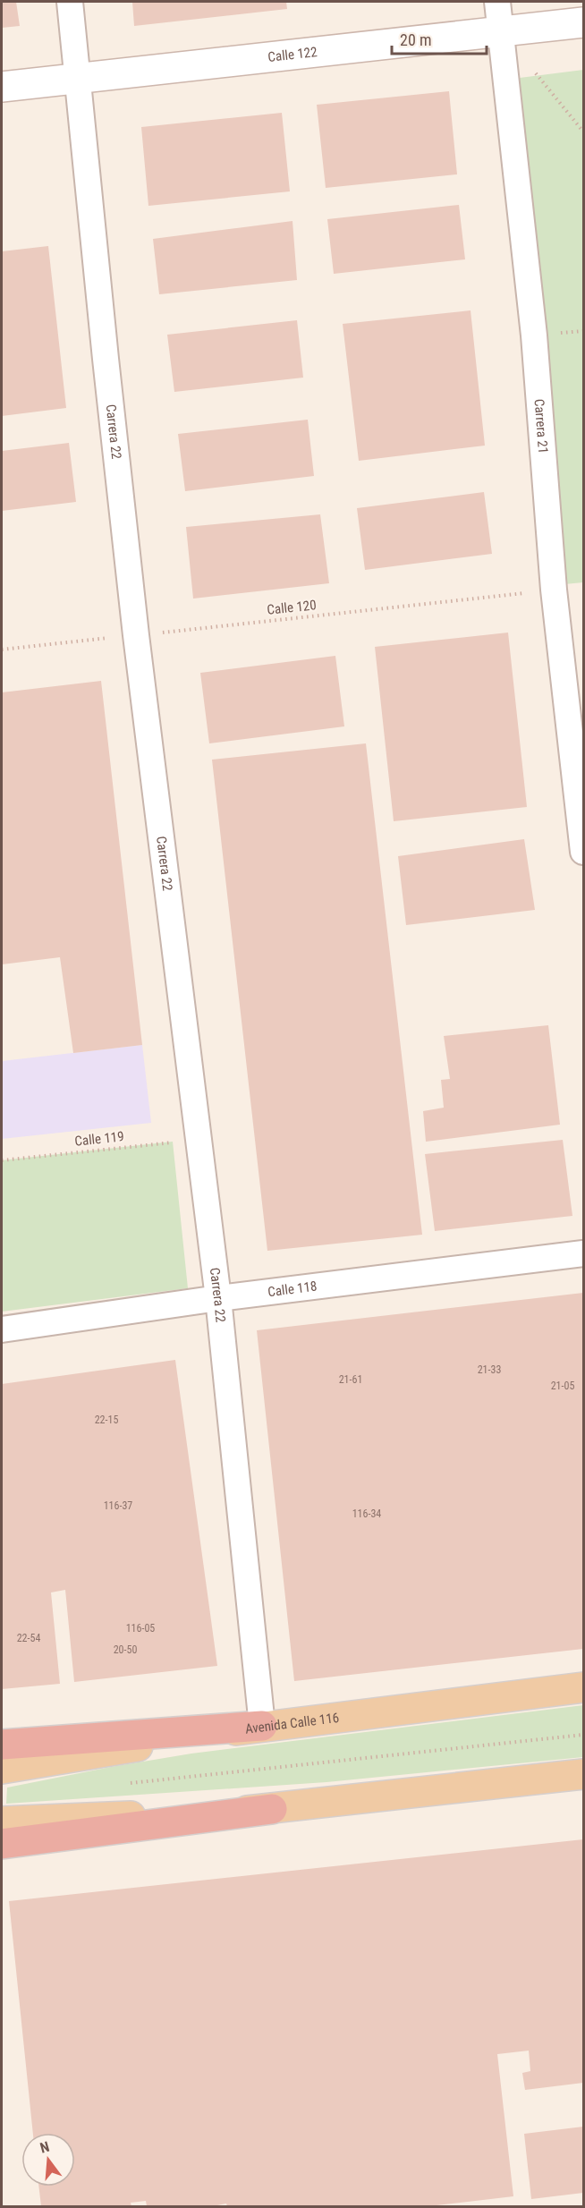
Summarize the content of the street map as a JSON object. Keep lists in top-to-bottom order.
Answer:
{
  "streets": {
    "main road": ["Avenida Calle 116"],
    "street": [
      "Calle 122",
      "Carrera 21",
      "Carrera 22",
      "Calle 118"
    ],
    "path": ["Calle 120", "Calle 119"]
  },
  "crossings": [
    ["Calle 122", "Carrera 21"],
    ["Calle 122", "Carrera 22"],
    ["Carrera 21", "Calle 120"],
    ["Carrera 22", "Calle 120"],
    ["Carrera 22", "Calle 119"],
    ["Carrera 22", "Calle 118"],
    ["Carrera 22", "Avenida Calle 116"]
  ],
  "house_numbers": [
    "21-33",
    "21-61",
    "21-05",
    "22-15",
    "116-37",
    "116-34",
    "116-05",
    "22-54",
    "20-50"
  ],
  "scale_bar": "20 m",
  "north": "top"
}
